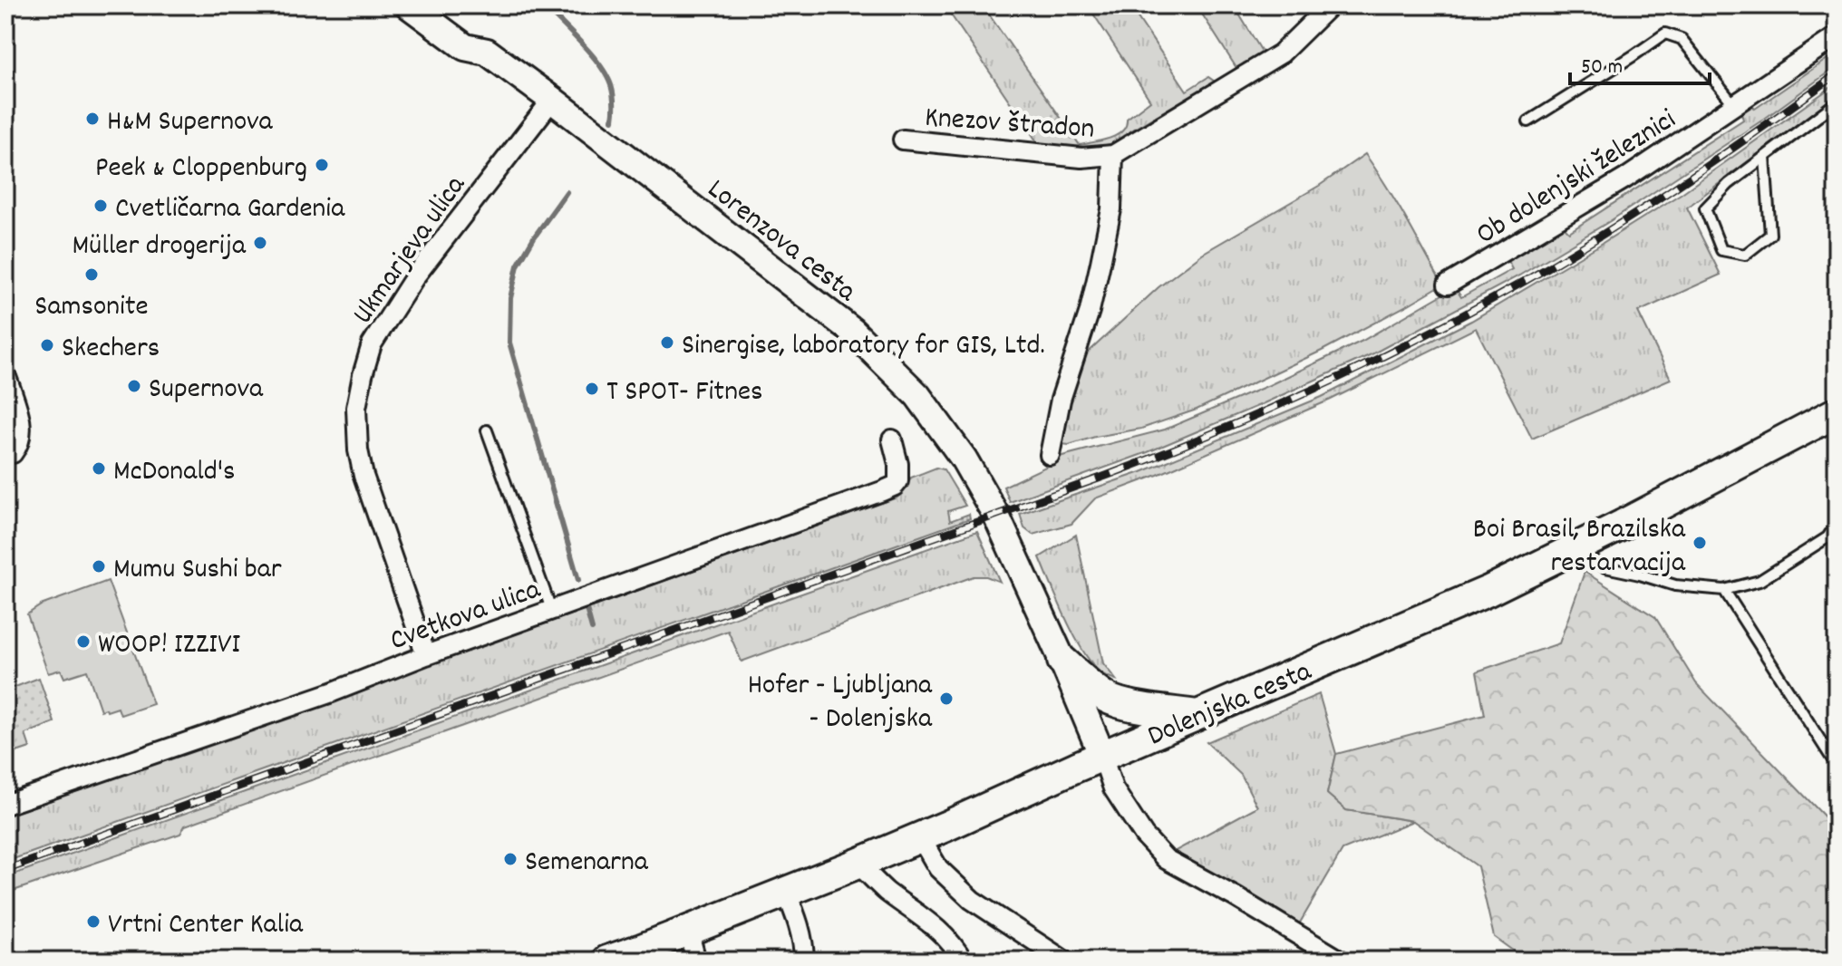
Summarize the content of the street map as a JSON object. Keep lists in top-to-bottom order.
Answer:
{
  "streets": {
    "main road": ["Dolenjska cesta"],
    "street": [
      "Knezov štradon",
      "Ob dolenjski železnici",
      "Lorenzova cesta",
      "Ukmarjeva ulica",
      "Cvetkova ulica"
    ]
  },
  "crossings": [
    ["Lorenzova cesta", "Ukmarjeva ulica"],
    ["Lorenzova cesta", "Dolenjska cesta"],
    ["Ukmarjeva ulica", "Cvetkova ulica"]
  ],
  "places": [
    "H&M Supernova",
    "Peek & Cloppenburg",
    "Cvetličarna Gardenia",
    "Müller drogerija",
    "Samsonite",
    "Sinergise, laboratory for GIS, Ltd.",
    "Skechers",
    "Supernova",
    "T SPOT- Fitnes",
    "McDonald's",
    "Boi Brasil, Brazilska restarvacija",
    "Mumu Sushi bar",
    "WOOP! IZZIVI",
    "Hofer - Ljubljana - Dolenjska",
    "Semenarna",
    "Vrtni Center Kalia"
  ],
  "scale_bar": "50 m"
}
